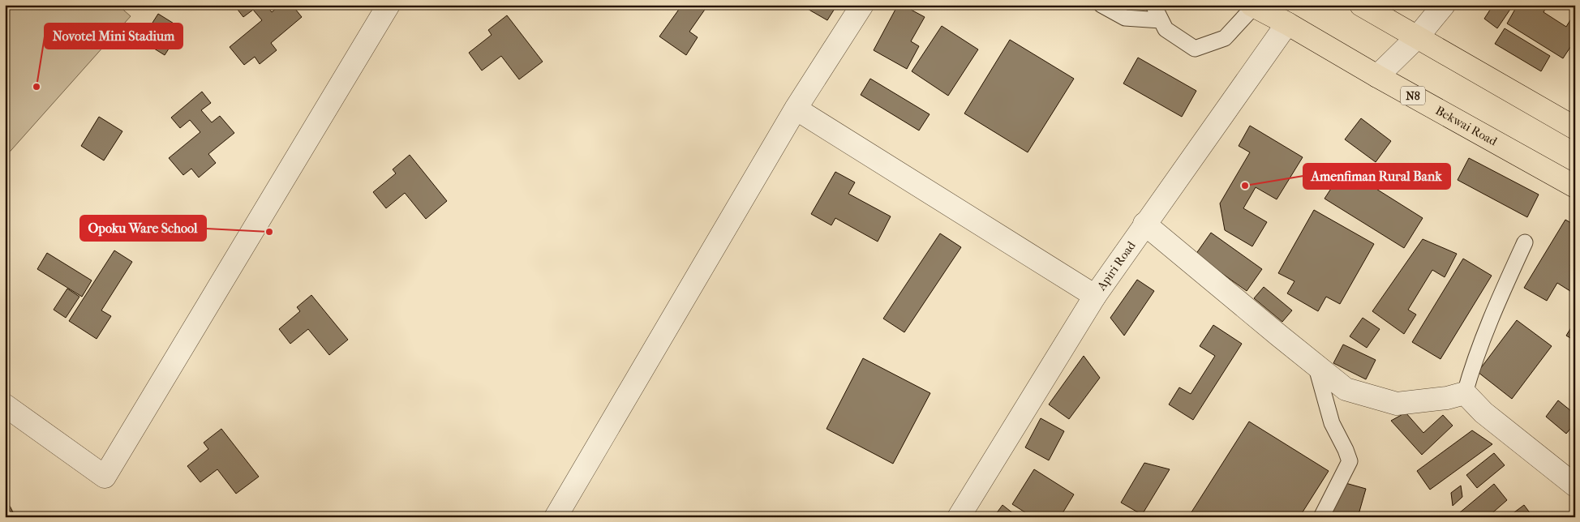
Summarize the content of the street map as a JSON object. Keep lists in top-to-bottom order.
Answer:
{
  "streets": {
    "highway": ["N8", "Bekwai Road"],
    "street": ["Apiri Road"]
  },
  "crossings": [
    ["Bekwai Road", "Apiri Road"]
  ],
  "places": ["Novotel Mini Stadium", "Amenfiman Rural Bank", "Opoku Ware School"]
}
